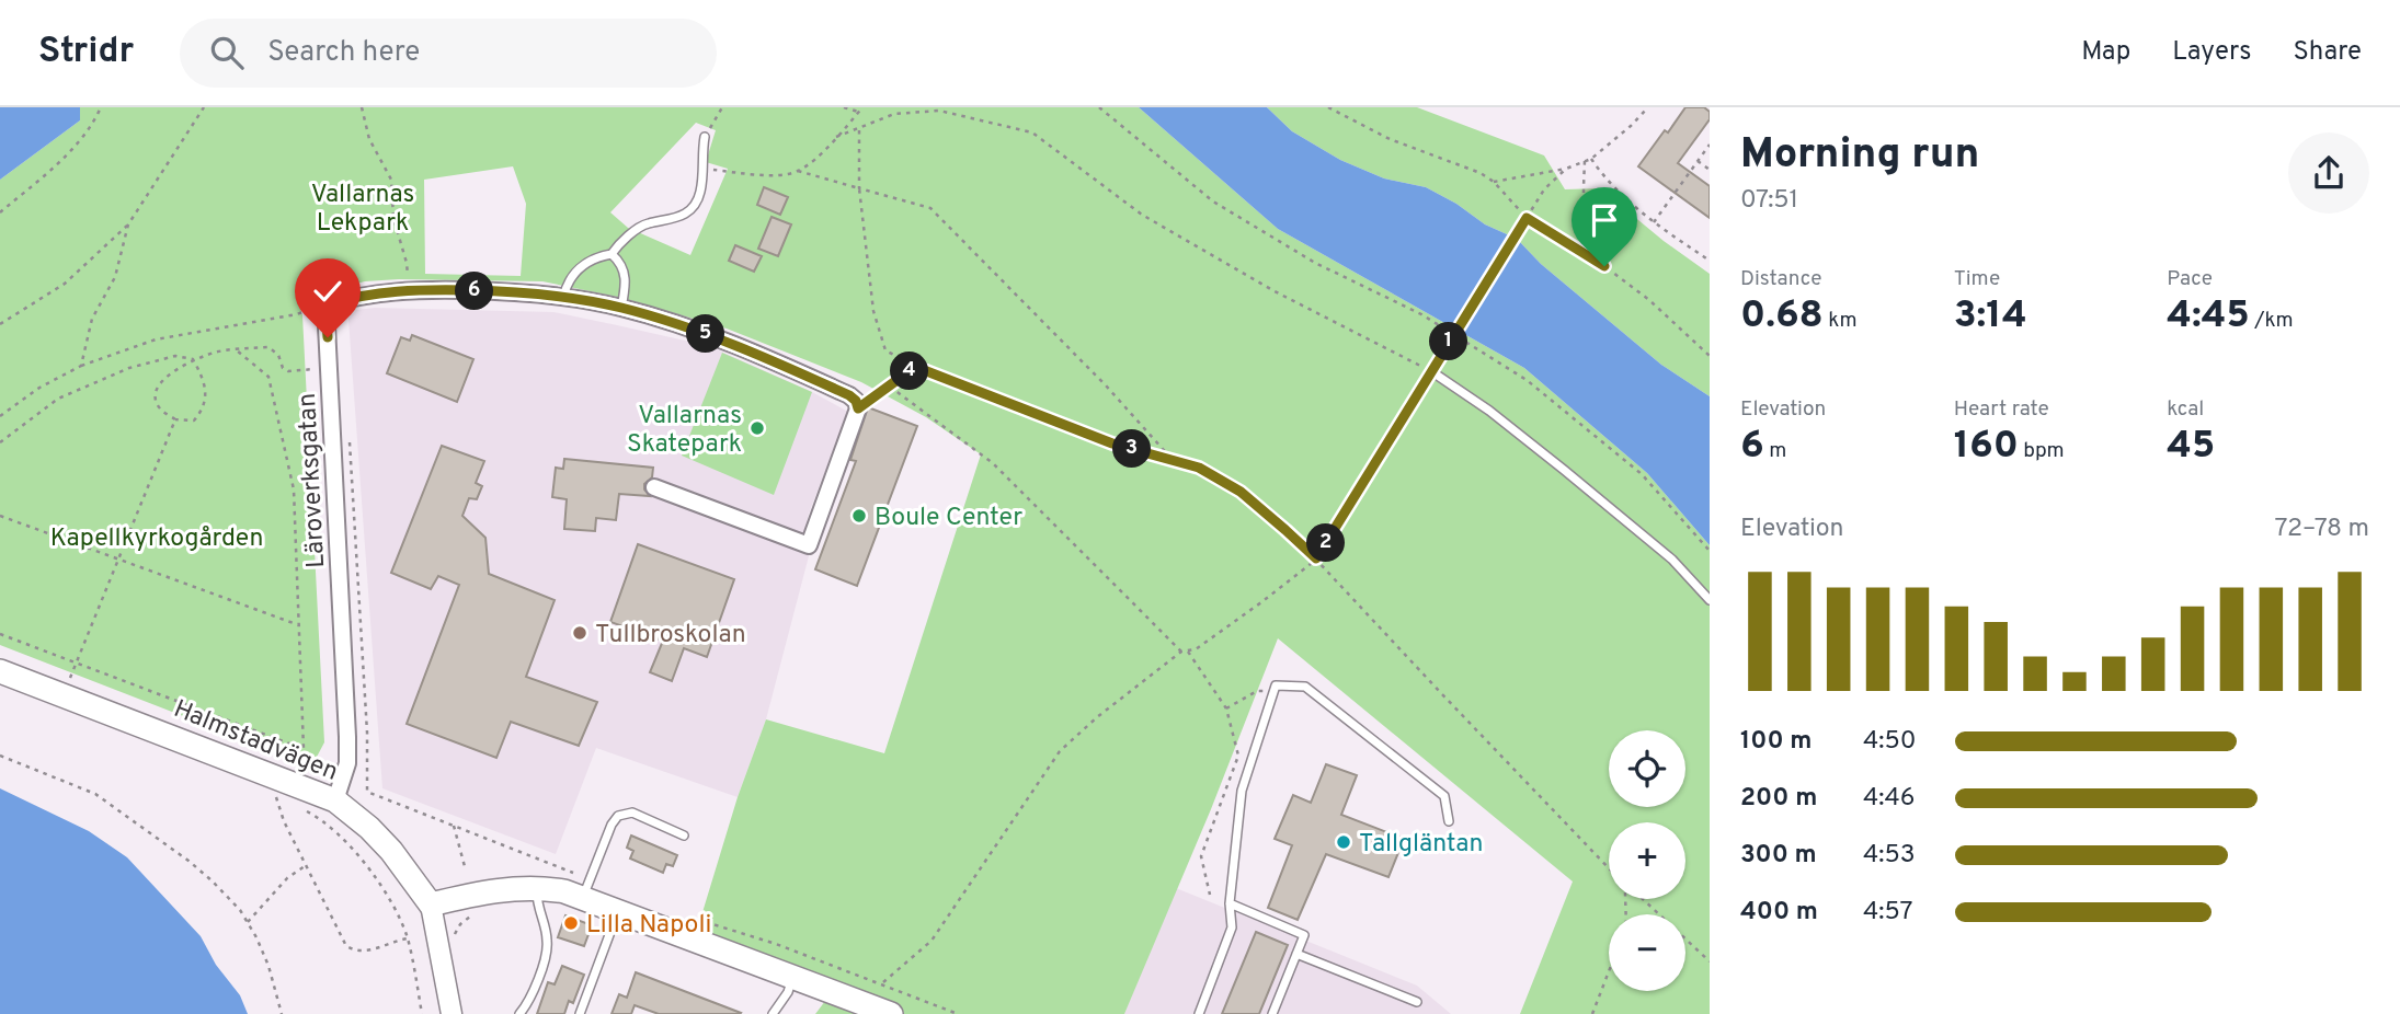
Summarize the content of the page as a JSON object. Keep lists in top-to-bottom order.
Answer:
{
  "streets": {
    "main road": ["Halmstadvägen"],
    "street": ["Läroverksgatan"]
  },
  "crossings": [
    ["Läroverksgatan", "Halmstadvägen"]
  ],
  "parks": ["Vallarnas Lekpark", "Kapellkyrkogården"],
  "places": [
    "Vallarnas Skatepark",
    "Boule Center",
    "Tullbroskolan",
    "Tallgläntan",
    "Lilla Napoli"
  ],
  "page": {
    "header": "Stridr",
    "search": "Search here",
    "nav": ["Map", "Layers", "Share"],
    "heading": ["Morning run", "07:51"],
    "stats": [
      ["Distance", "0.68 km"],
      ["Time", "3:14"],
      ["Pace", "4:45 /km"],
      ["Elevation", "6 m"],
      ["Heart rate", "160 bpm"],
      ["kcal", "45"]
    ],
    "pins": [
      "6",
      "5",
      "1",
      "4",
      "3",
      "2"
    ],
    "chart": ["Elevation", "72–78 m"],
    "list": [
      {
        "name": "100 m",
        "note": "4:50"
      },
      {
        "name": "200 m",
        "note": "4:46"
      },
      {
        "name": "300 m",
        "note": "4:53"
      },
      {
        "name": "400 m",
        "note": "4:57"
      }
    ],
    "map_buttons": ["+", "−"]
  }
}
